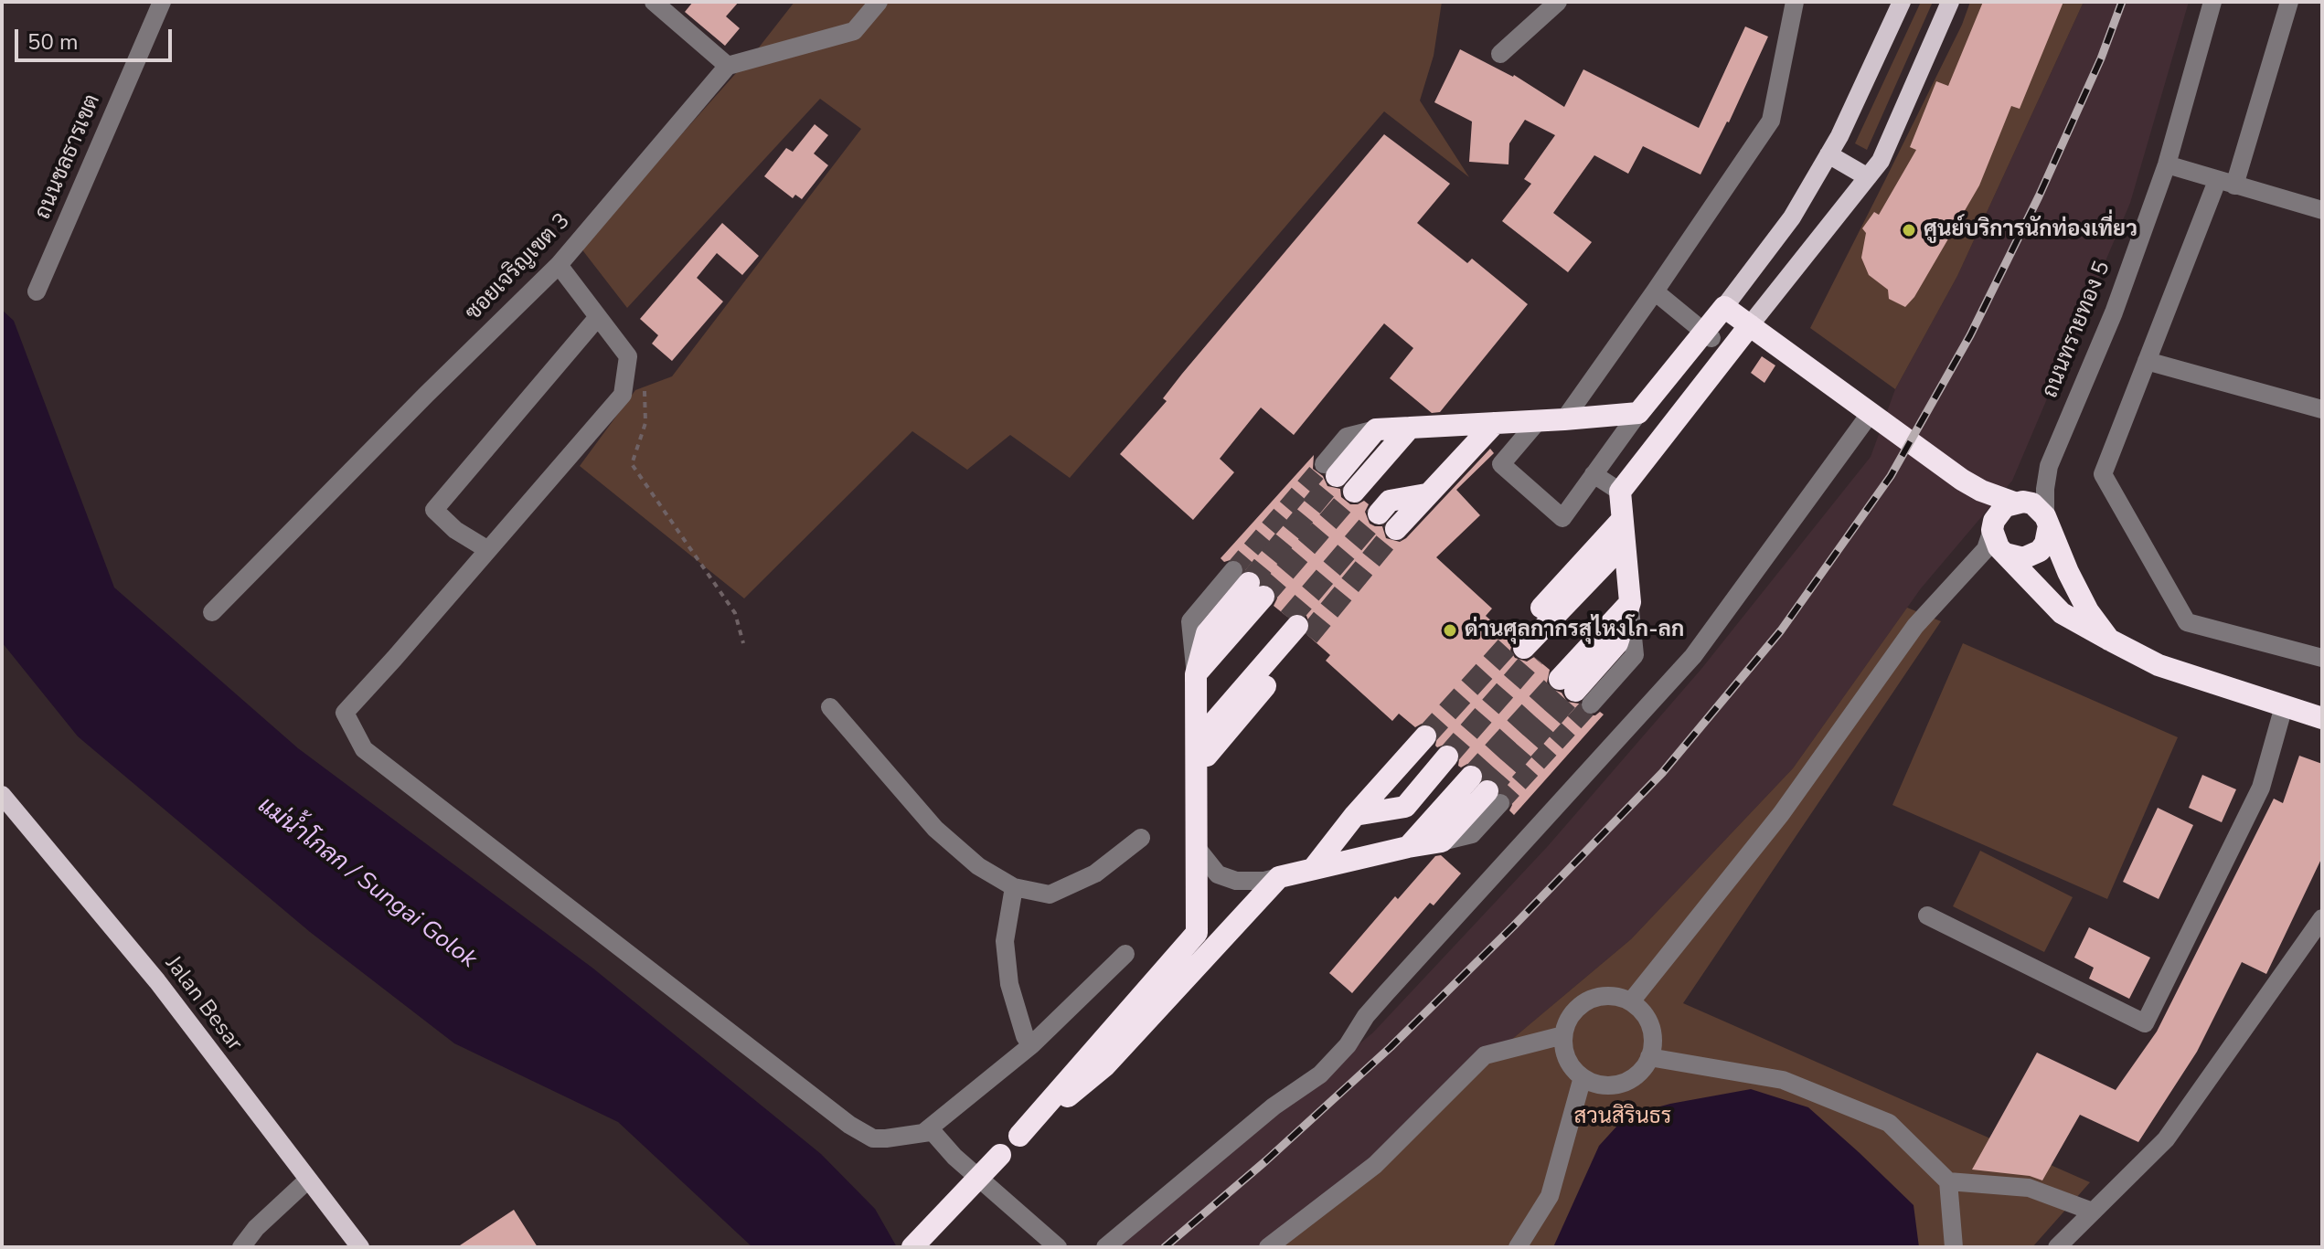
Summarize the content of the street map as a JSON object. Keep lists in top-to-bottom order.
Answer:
{
  "streets": {
    "highway": ["ถนนทรายทอง 5"],
    "main road": ["Jalan Besar"],
    "street": ["ถนนชลธารเขต", "ซอยเจริญเขต 3"]
  },
  "water": ["แม่น้ำโกลก / Sungai Golok"],
  "parks": ["สวนสิรินธร"],
  "places": ["ศูนย์บริการนักท่องเที่ยว", "ด่านศุลกากรสุไหงโก-ลก"],
  "scale_bar": "50 m"
}
